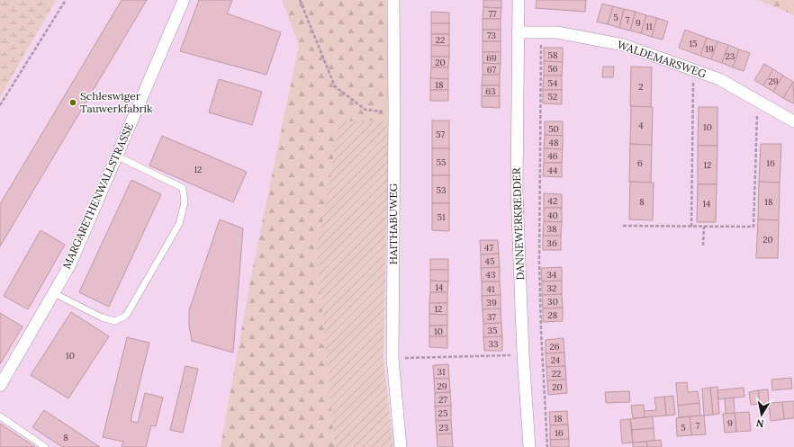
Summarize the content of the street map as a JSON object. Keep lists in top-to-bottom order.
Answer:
{
  "streets": {
    "street": [
      "WALDEMARSWEG",
      "MARGARETHENWALLSTRASSE",
      "HAITHABUWEG",
      "DANNEWERKREDDER"
    ]
  },
  "crossings": [
    ["WALDEMARSWEG", "DANNEWERKREDDER"]
  ],
  "places": ["Schleswiger Tauwerkfabrik"],
  "house_numbers": [
    "77",
    "5",
    "7",
    "9",
    "11",
    "73",
    "22",
    "15",
    "19",
    "58",
    "23",
    "69",
    "20",
    "56",
    "67",
    "29",
    "54",
    "18",
    "2",
    "63",
    "52",
    "4",
    "10",
    "50",
    "57",
    "48",
    "46",
    "55",
    "6",
    "16",
    "12",
    "12",
    "44",
    "53",
    "42",
    "8",
    "18",
    "14",
    "40",
    "51",
    "38",
    "20",
    "36",
    "47",
    "45",
    "43",
    "34",
    "14",
    "32",
    "41",
    "30",
    "39",
    "12",
    "28",
    "37",
    "35",
    "10",
    "33",
    "26",
    "10",
    "24",
    "31",
    "22",
    "29",
    "20",
    "27",
    "25",
    "18",
    "9",
    "7",
    "23",
    "5",
    "16",
    "8"
  ],
  "north": "bottom"
}
